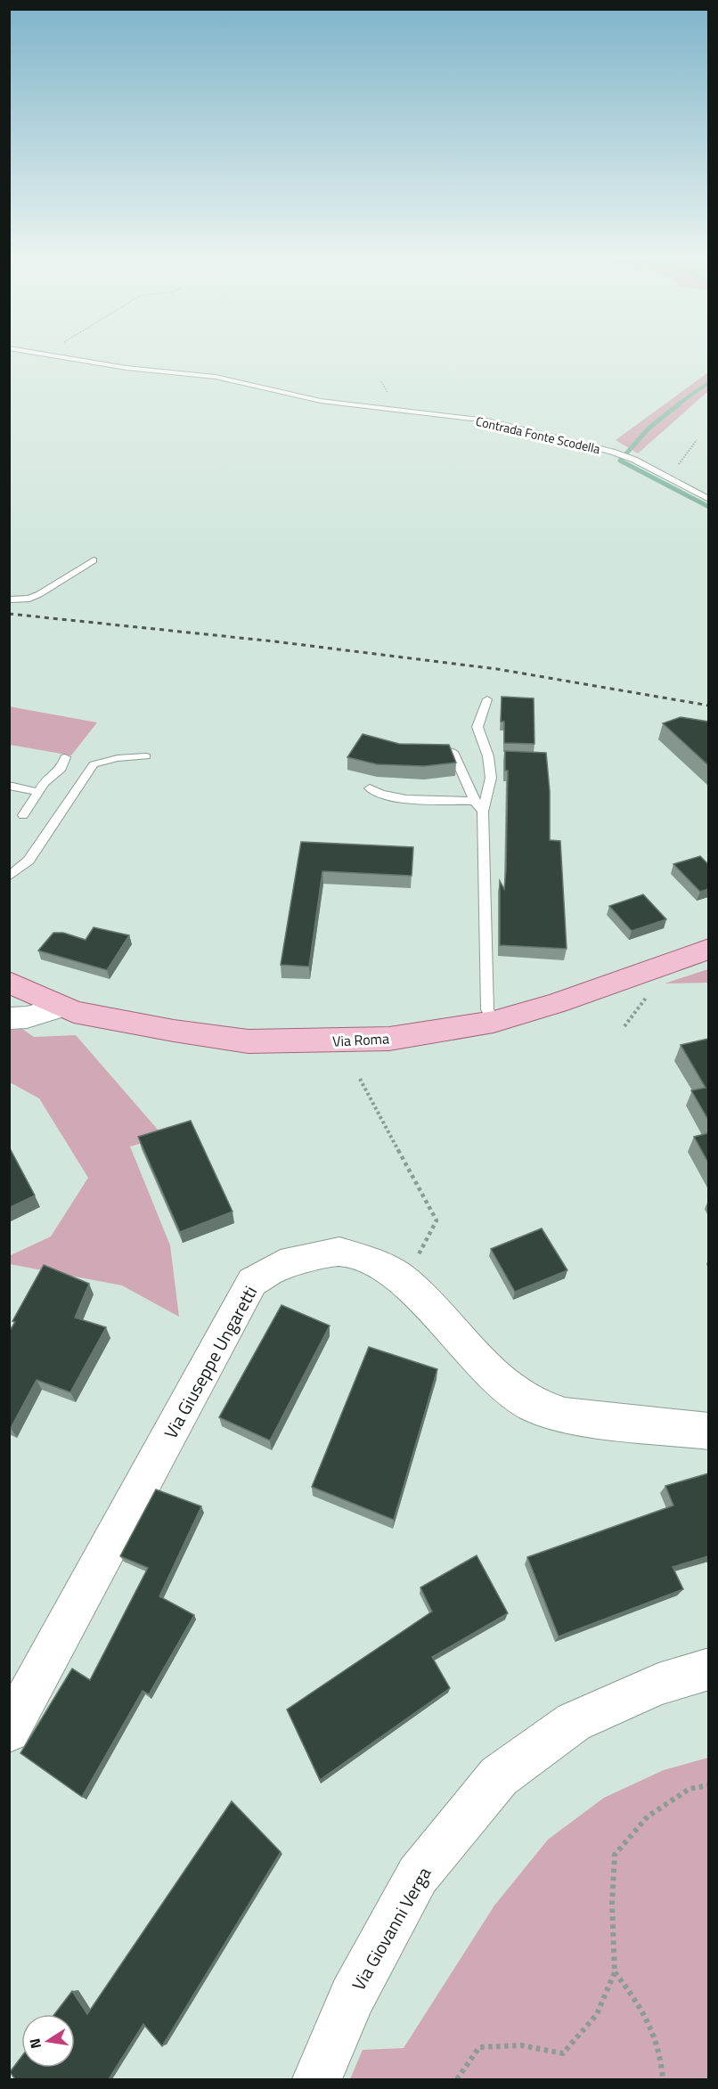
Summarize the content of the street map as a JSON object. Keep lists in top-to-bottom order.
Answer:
{
  "streets": {
    "main road": ["Via Roma"],
    "street": ["Via Giuseppe Ungaretti", "Via Giovanni Verga"],
    "lane": ["Contrada Fonte Scodella"]
  },
  "north": "left"
}
